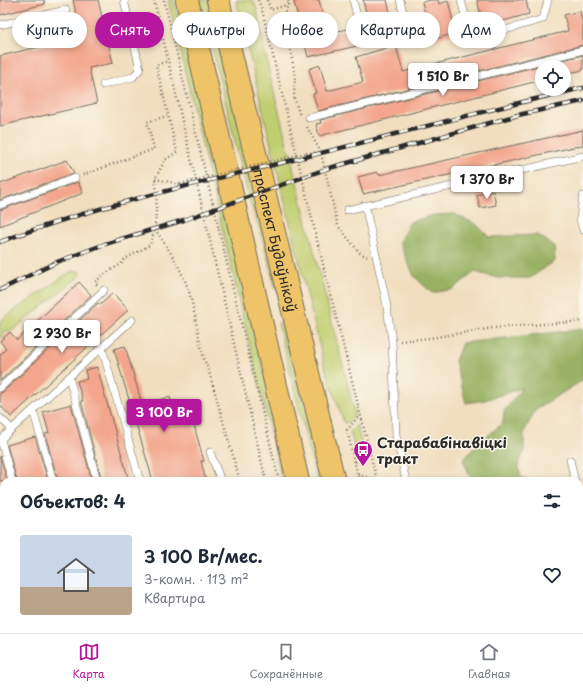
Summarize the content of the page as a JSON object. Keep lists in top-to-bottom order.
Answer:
{
  "streets": {
    "main road": ["праспект Будаўнікоў"]
  },
  "places": {
    "bus stop": ["Старабабінавіцкі тракт"]
  },
  "page": {
    "chip": [
      "Купить",
      "Снять",
      "Фильтры",
      "Новое",
      "Квартира",
      "Дом"
    ],
    "price": [
      "1 510 Br",
      "1 370 Br",
      "2 930 Br",
      "3 100 Br"
    ],
    "heading": "Объектов: 4",
    "list": [
      {
        "name": "3 100 Br/мес.",
        "note": "3-комн. · 113 m² · Квартира"
      }
    ],
    "tabs": ["Карта", "Сохранённые", "Главная"]
  }
}
